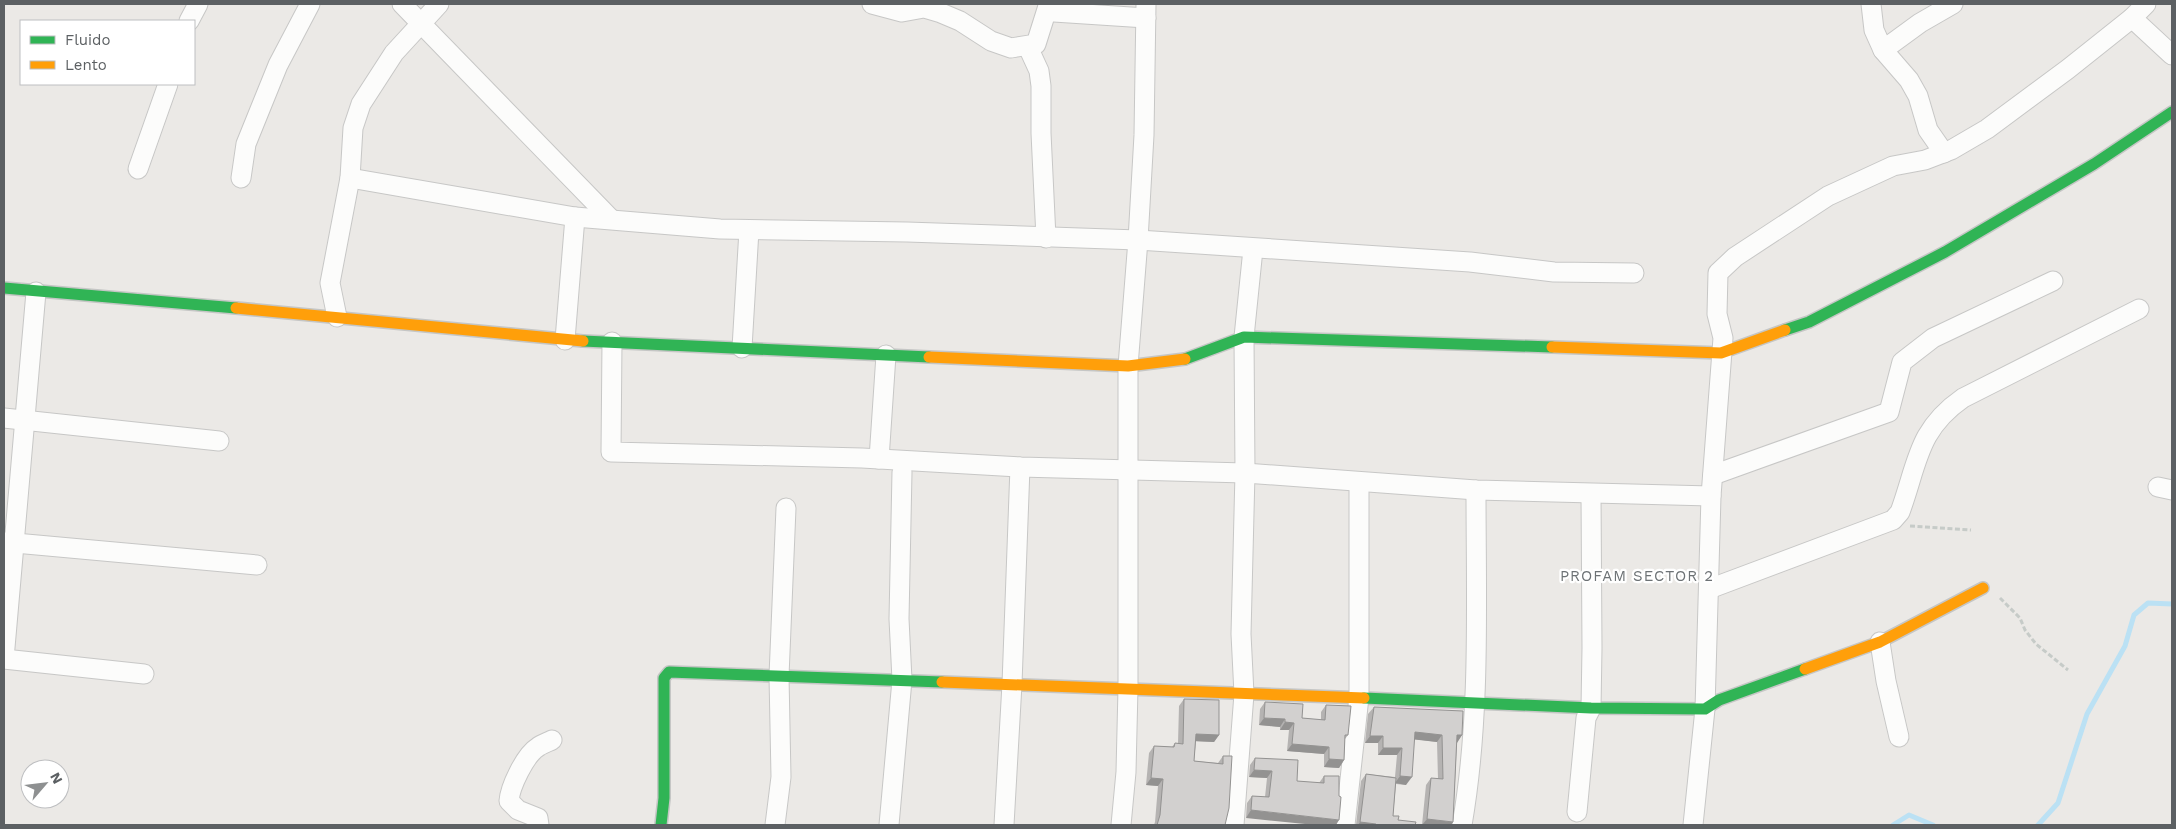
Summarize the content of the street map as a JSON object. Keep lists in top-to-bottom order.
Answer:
{
  "districts": ["PROFAM SECTOR 2"],
  "legend": ["Fluido", "Lento"],
  "north": "top right"
}
